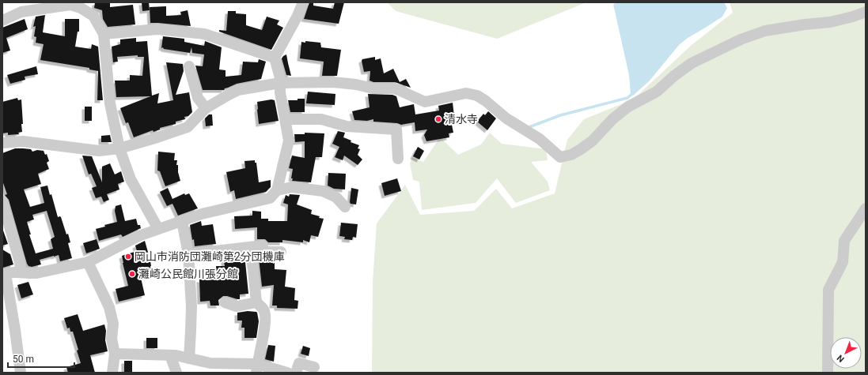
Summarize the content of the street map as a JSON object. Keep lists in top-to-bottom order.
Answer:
{
  "places": ["清水寺", "岡山市消防団灘崎第2分団機庫", "灘崎公民館川張分館"],
  "scale_bar": "50 m",
  "north": "bottom left"
}
